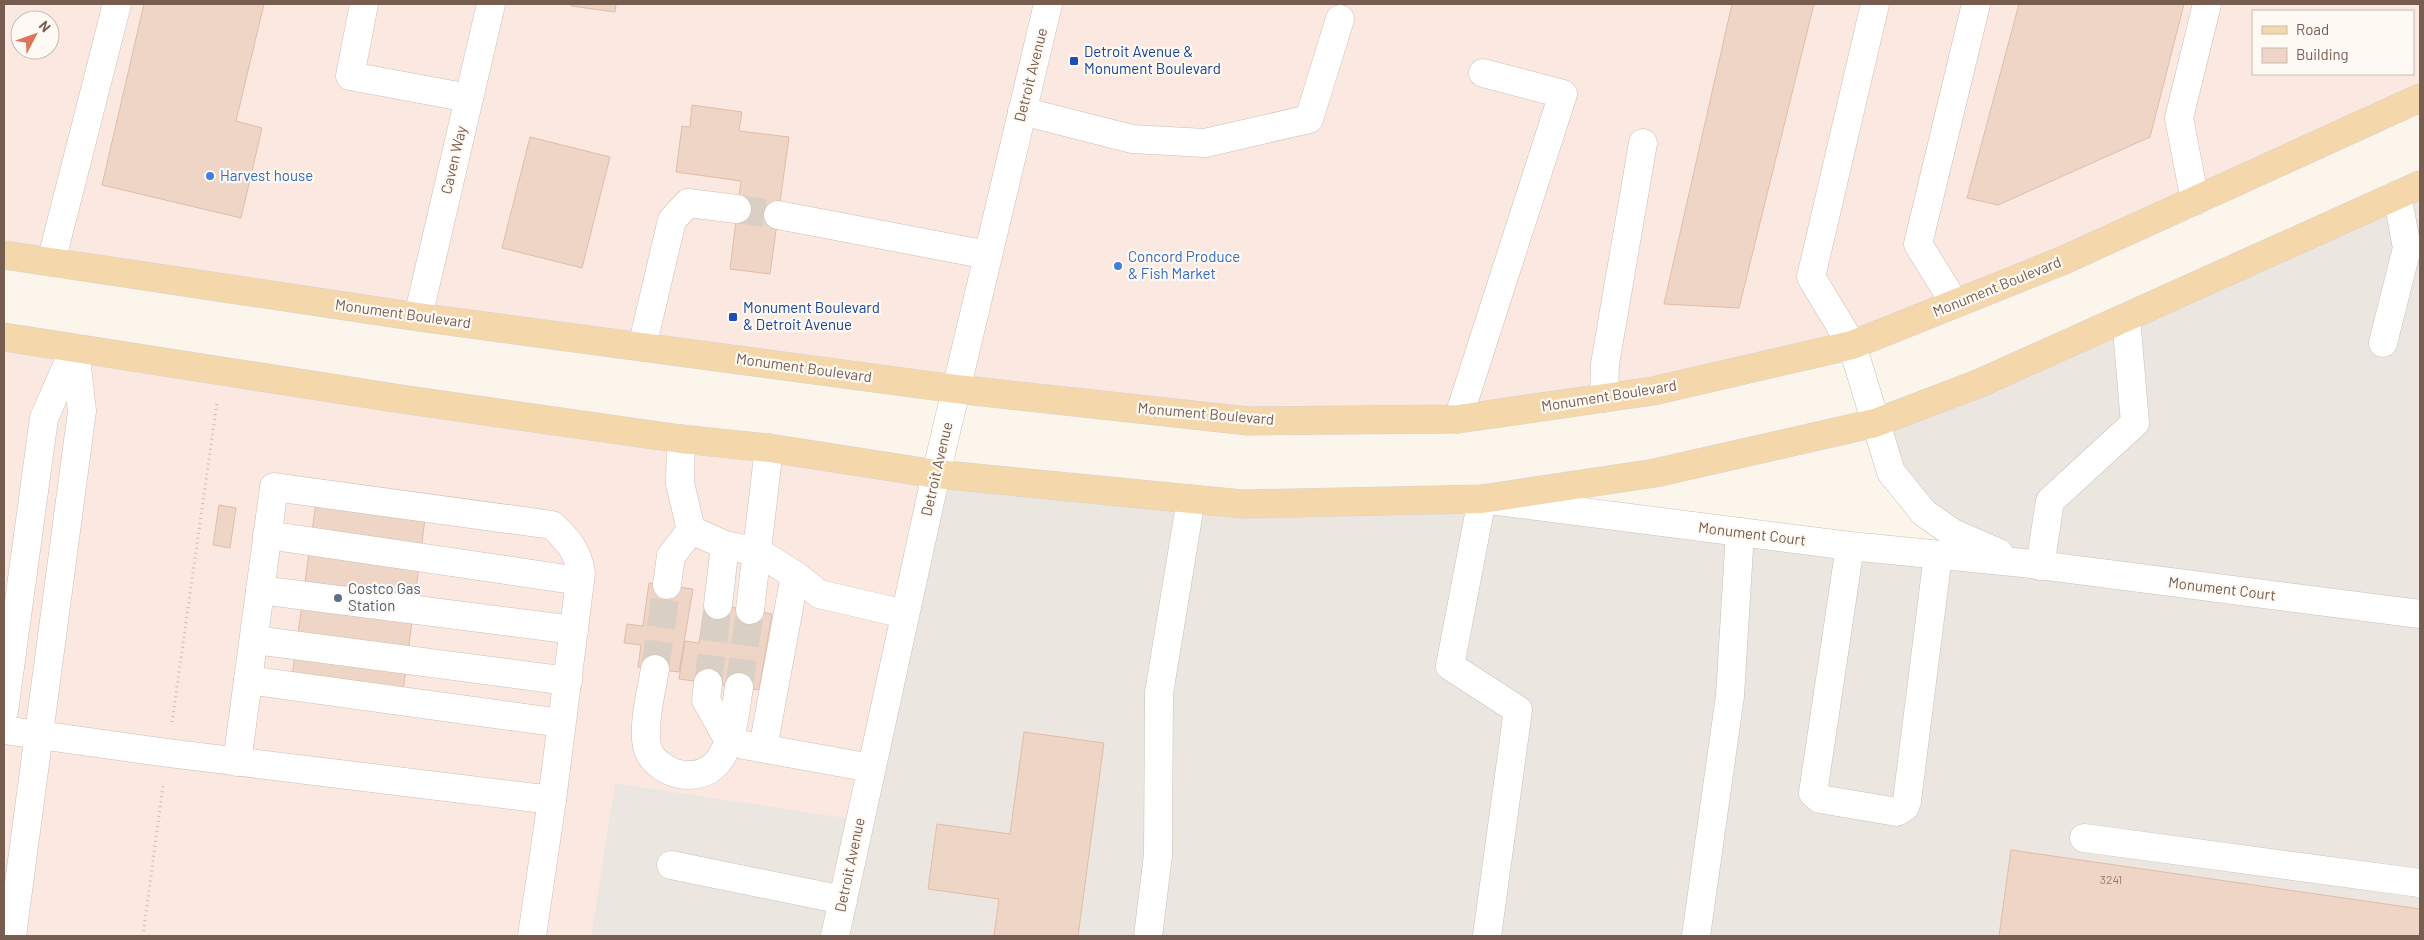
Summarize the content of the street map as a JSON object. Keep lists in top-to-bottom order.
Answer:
{
  "streets": {
    "main road": ["Monument Boulevard"],
    "street": ["Detroit Avenue", "Caven Way", "Monument Court"]
  },
  "crossings": [
    ["Detroit Avenue", "Monument Boulevard"],
    ["Caven Way", "Monument Boulevard"],
    ["Monument Boulevard", "Monument Court"]
  ],
  "places": {
    "transit": ["Detroit Avenue & Monument Boulevard", "Monument Boulevard & Detroit Avenue"],
    "other": ["Harvest house", "Concord Produce & Fish Market", "Costco Gas Station"]
  },
  "house_numbers": ["3241"],
  "legend": ["Road", "Building"],
  "north": "top right"
}
